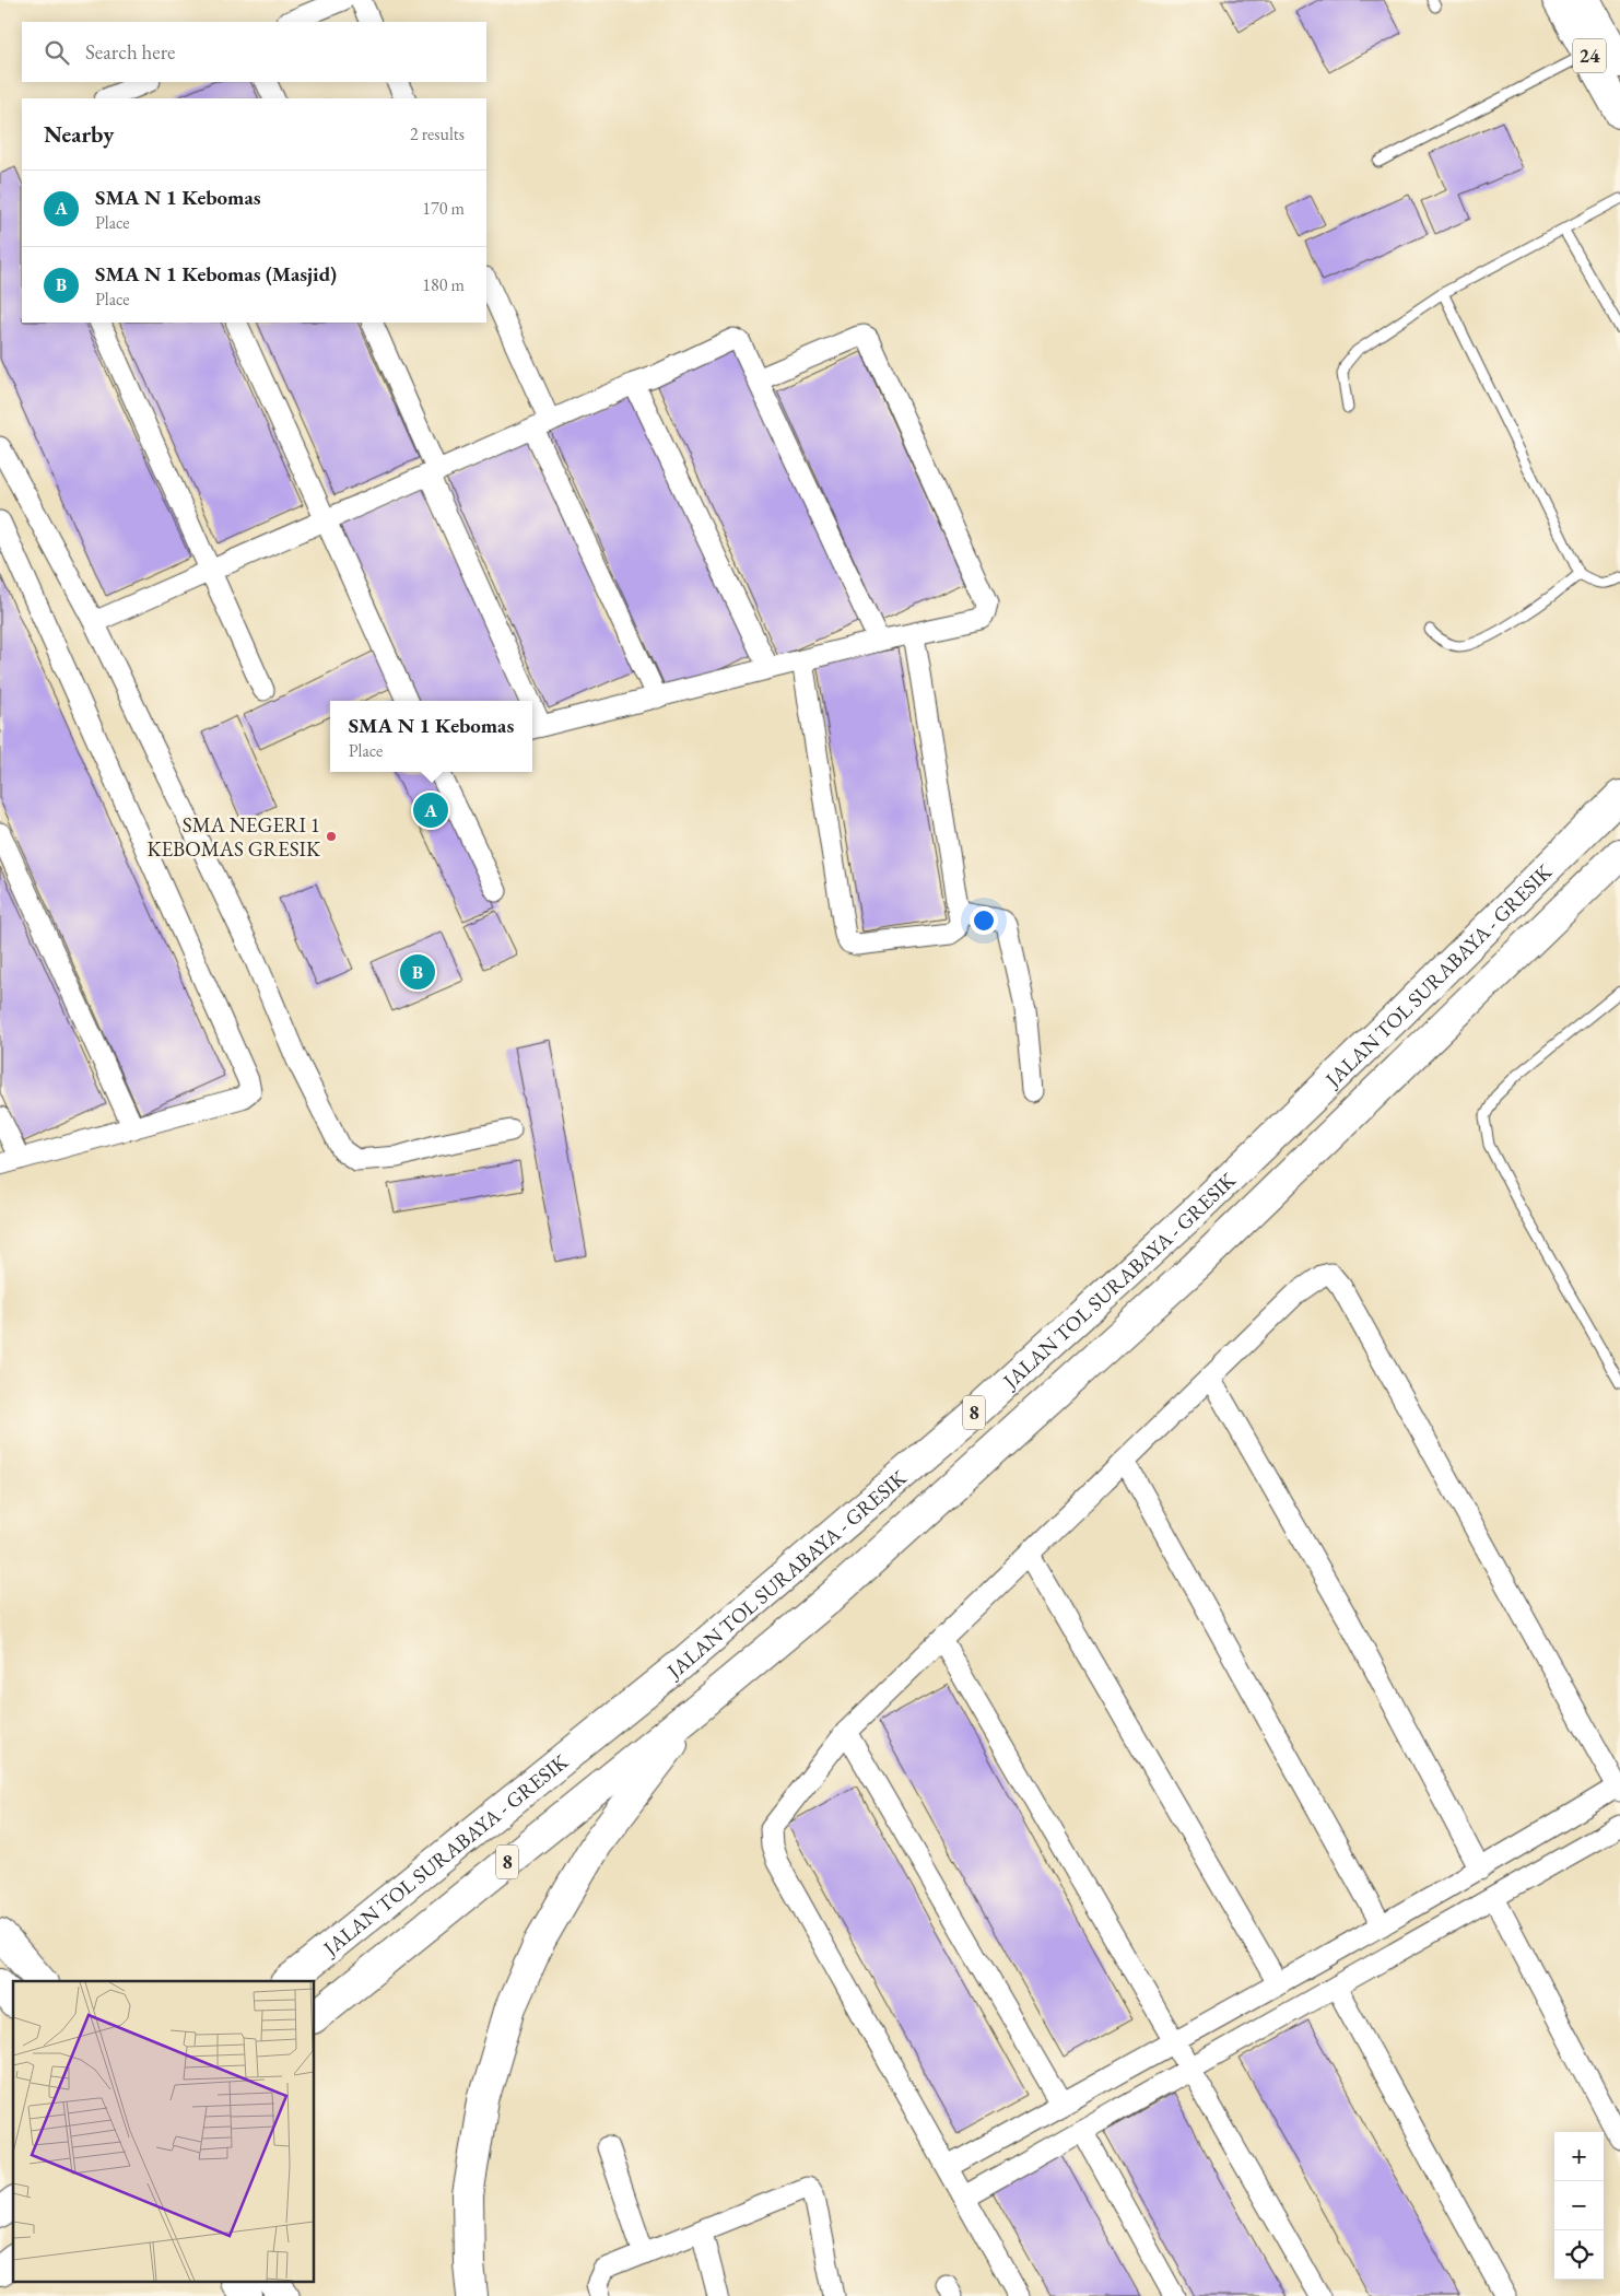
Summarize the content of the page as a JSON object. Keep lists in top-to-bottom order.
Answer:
{
  "streets": {
    "highway": ["24", "JALAN TOL SURABAYA - GRESIK", "8"]
  },
  "places": ["SMA NEGERI 1 KEBOMAS GRESIK"],
  "page": {
    "search": "Search here",
    "heading": ["Nearby", "2 results"],
    "list": [
      {
        "mark": "A",
        "name": "SMA N 1 Kebomas",
        "note": "Place",
        "value": "170 m"
      },
      {
        "mark": "B",
        "name": "SMA N 1 Kebomas (Masjid)",
        "note": "Place",
        "value": "180 m"
      }
    ],
    "popup": ["SMA N 1 Kebomas", "Place"],
    "pins": ["A", "B"],
    "map_buttons": ["+", "−"]
  }
}
